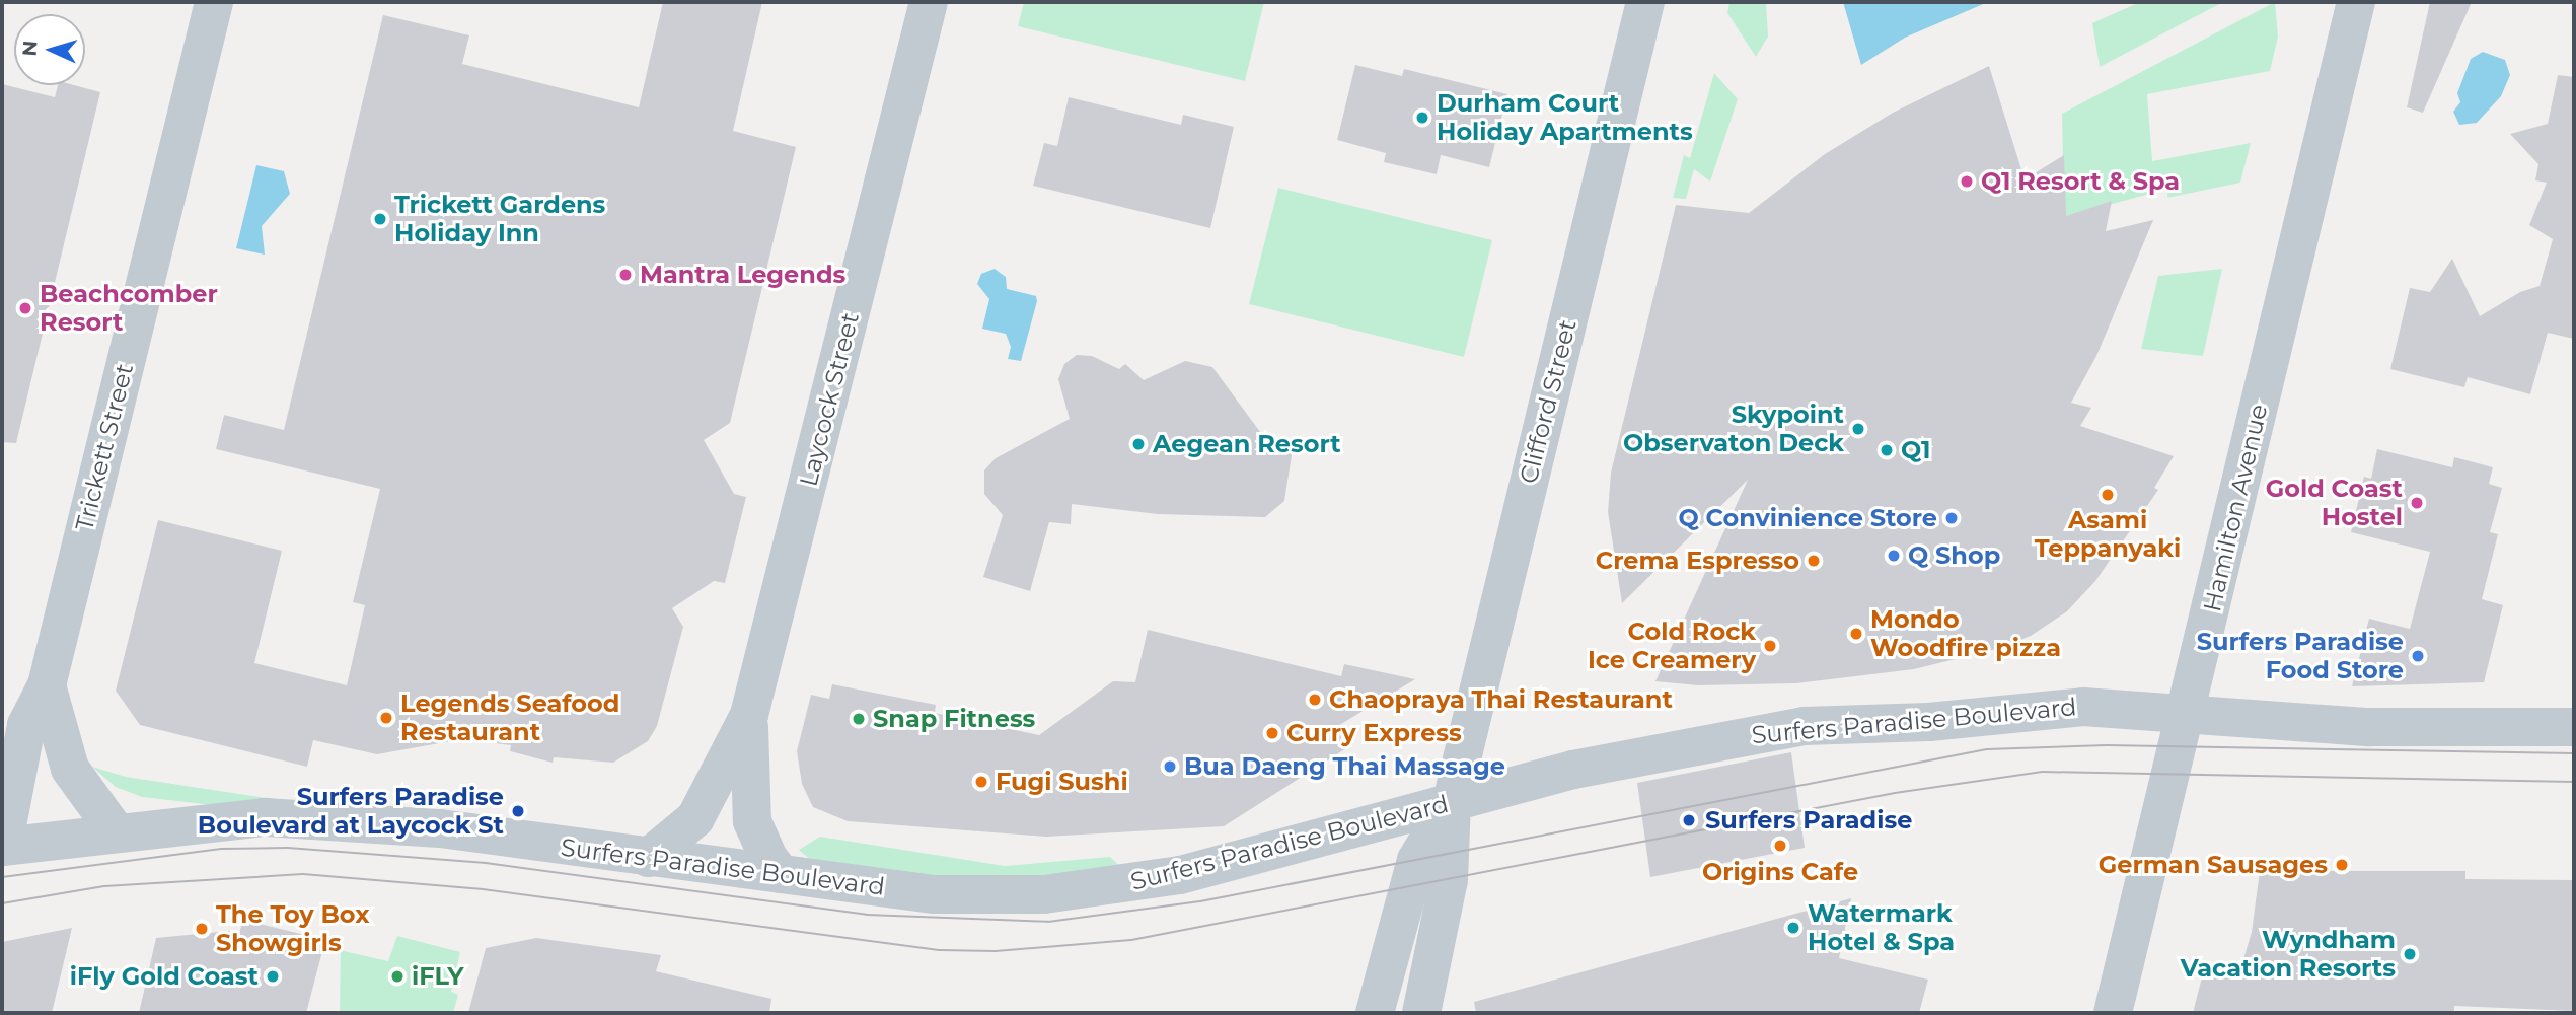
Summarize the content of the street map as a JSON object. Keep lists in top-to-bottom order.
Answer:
{
  "streets": {
    "street": [
      "Laycock Street",
      "Clifford Street",
      "Trickett Street",
      "Hamilton Avenue",
      "Surfers Paradise Boulevard"
    ]
  },
  "crossings": [
    ["Laycock Street", "Surfers Paradise Boulevard"],
    ["Clifford Street", "Surfers Paradise Boulevard"],
    ["Trickett Street", "Surfers Paradise Boulevard"],
    ["Hamilton Avenue", "Surfers Paradise Boulevard"]
  ],
  "places": [
    "Durham Court Holiday Apartments",
    "Q1 Resort & Spa",
    "Trickett Gardens Holiday Inn",
    "Mantra Legends",
    "Beachcomber Resort",
    "Skypoint Observaton Deck",
    "Aegean Resort",
    "Q1",
    "Asami Teppanyaki",
    "Gold Coast Hostel",
    "Q Convinience Store",
    "Q Shop",
    "Crema Espresso",
    "Mondo Woodfire pizza",
    "Cold Rock Ice Creamery",
    "Surfers Paradise Food Store",
    "Chaopraya Thai Restaurant",
    "Legends Seafood Restaurant",
    "Snap Fitness",
    "Curry Express",
    "Bua Daeng Thai Massage",
    "Fugi Sushi",
    "Surfers Paradise Boulevard at Laycock St",
    "Surfers Paradise",
    "Origins Cafe",
    "German Sausages",
    "Watermark Hotel & Spa",
    "The Toy Box Showgirls",
    "Wyndham Vacation Resorts",
    "iFly Gold Coast",
    "iFLY"
  ],
  "north": "left"
}
